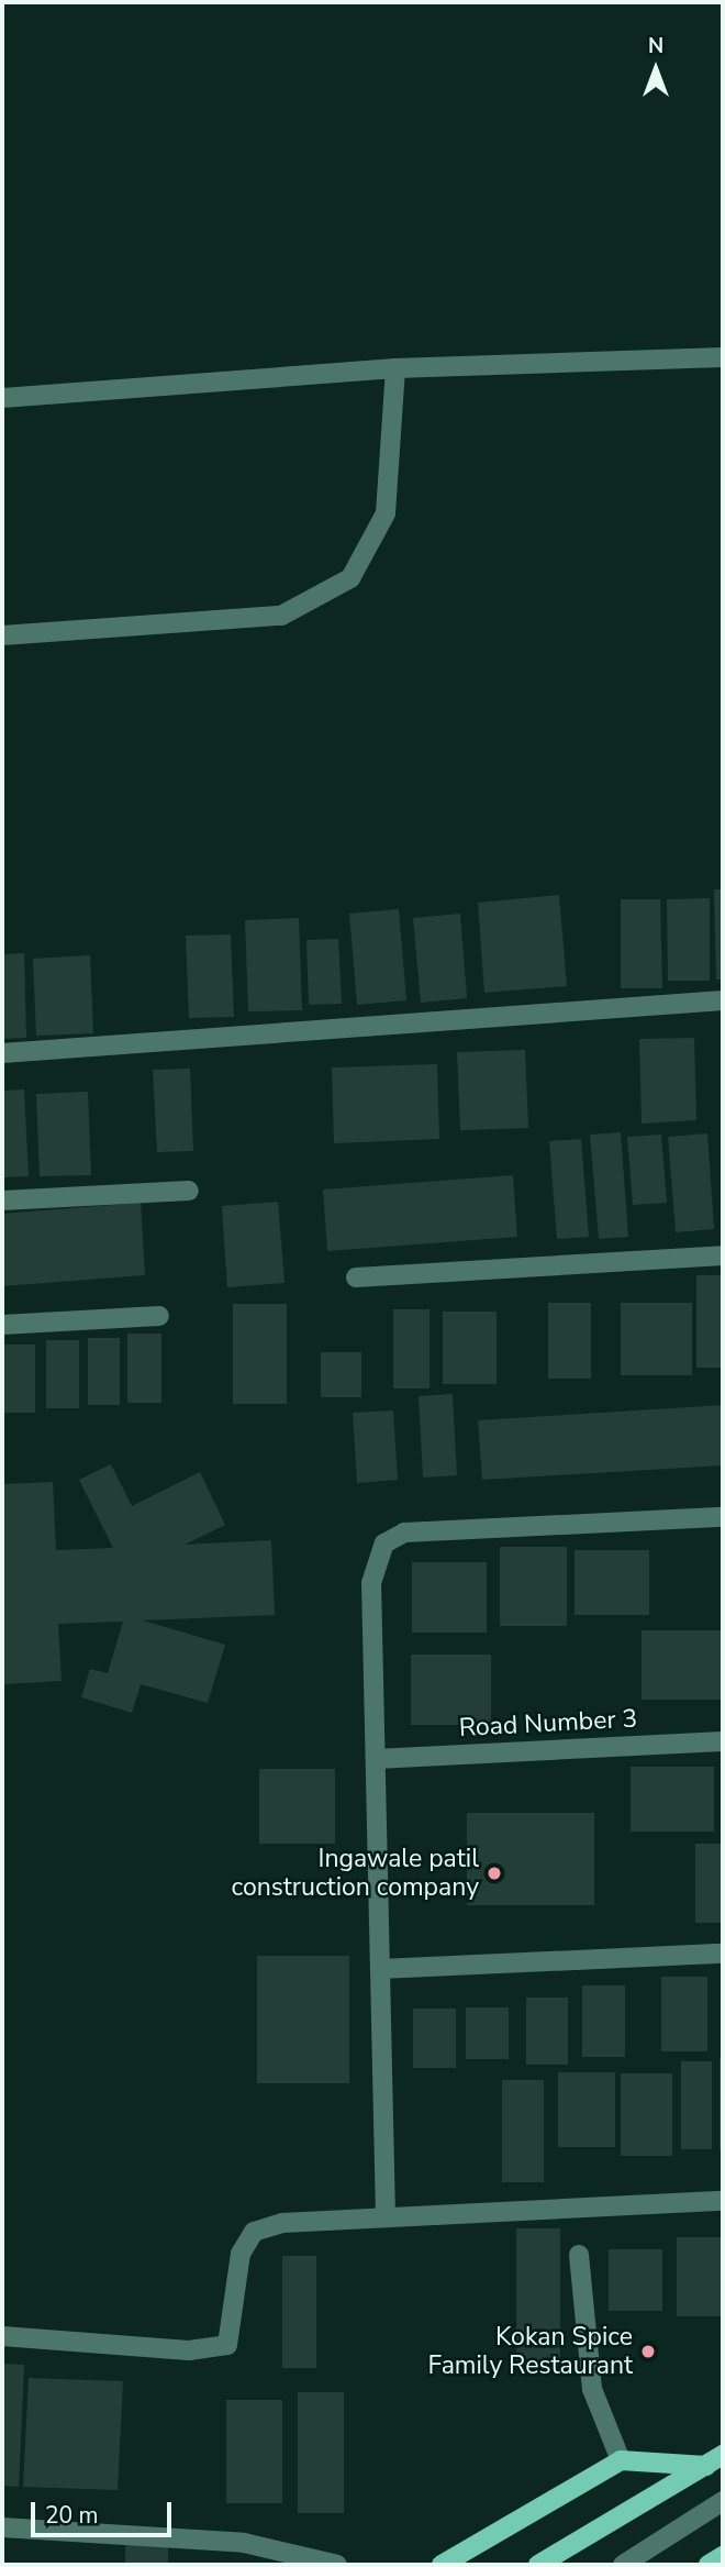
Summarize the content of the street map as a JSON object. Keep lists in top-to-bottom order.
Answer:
{
  "streets": {
    "street": ["Road Number 3"]
  },
  "places": ["Ingawale patil construction company", "Kokan Spice Family Restaurant"],
  "scale_bar": "20 m",
  "north": "top"
}
